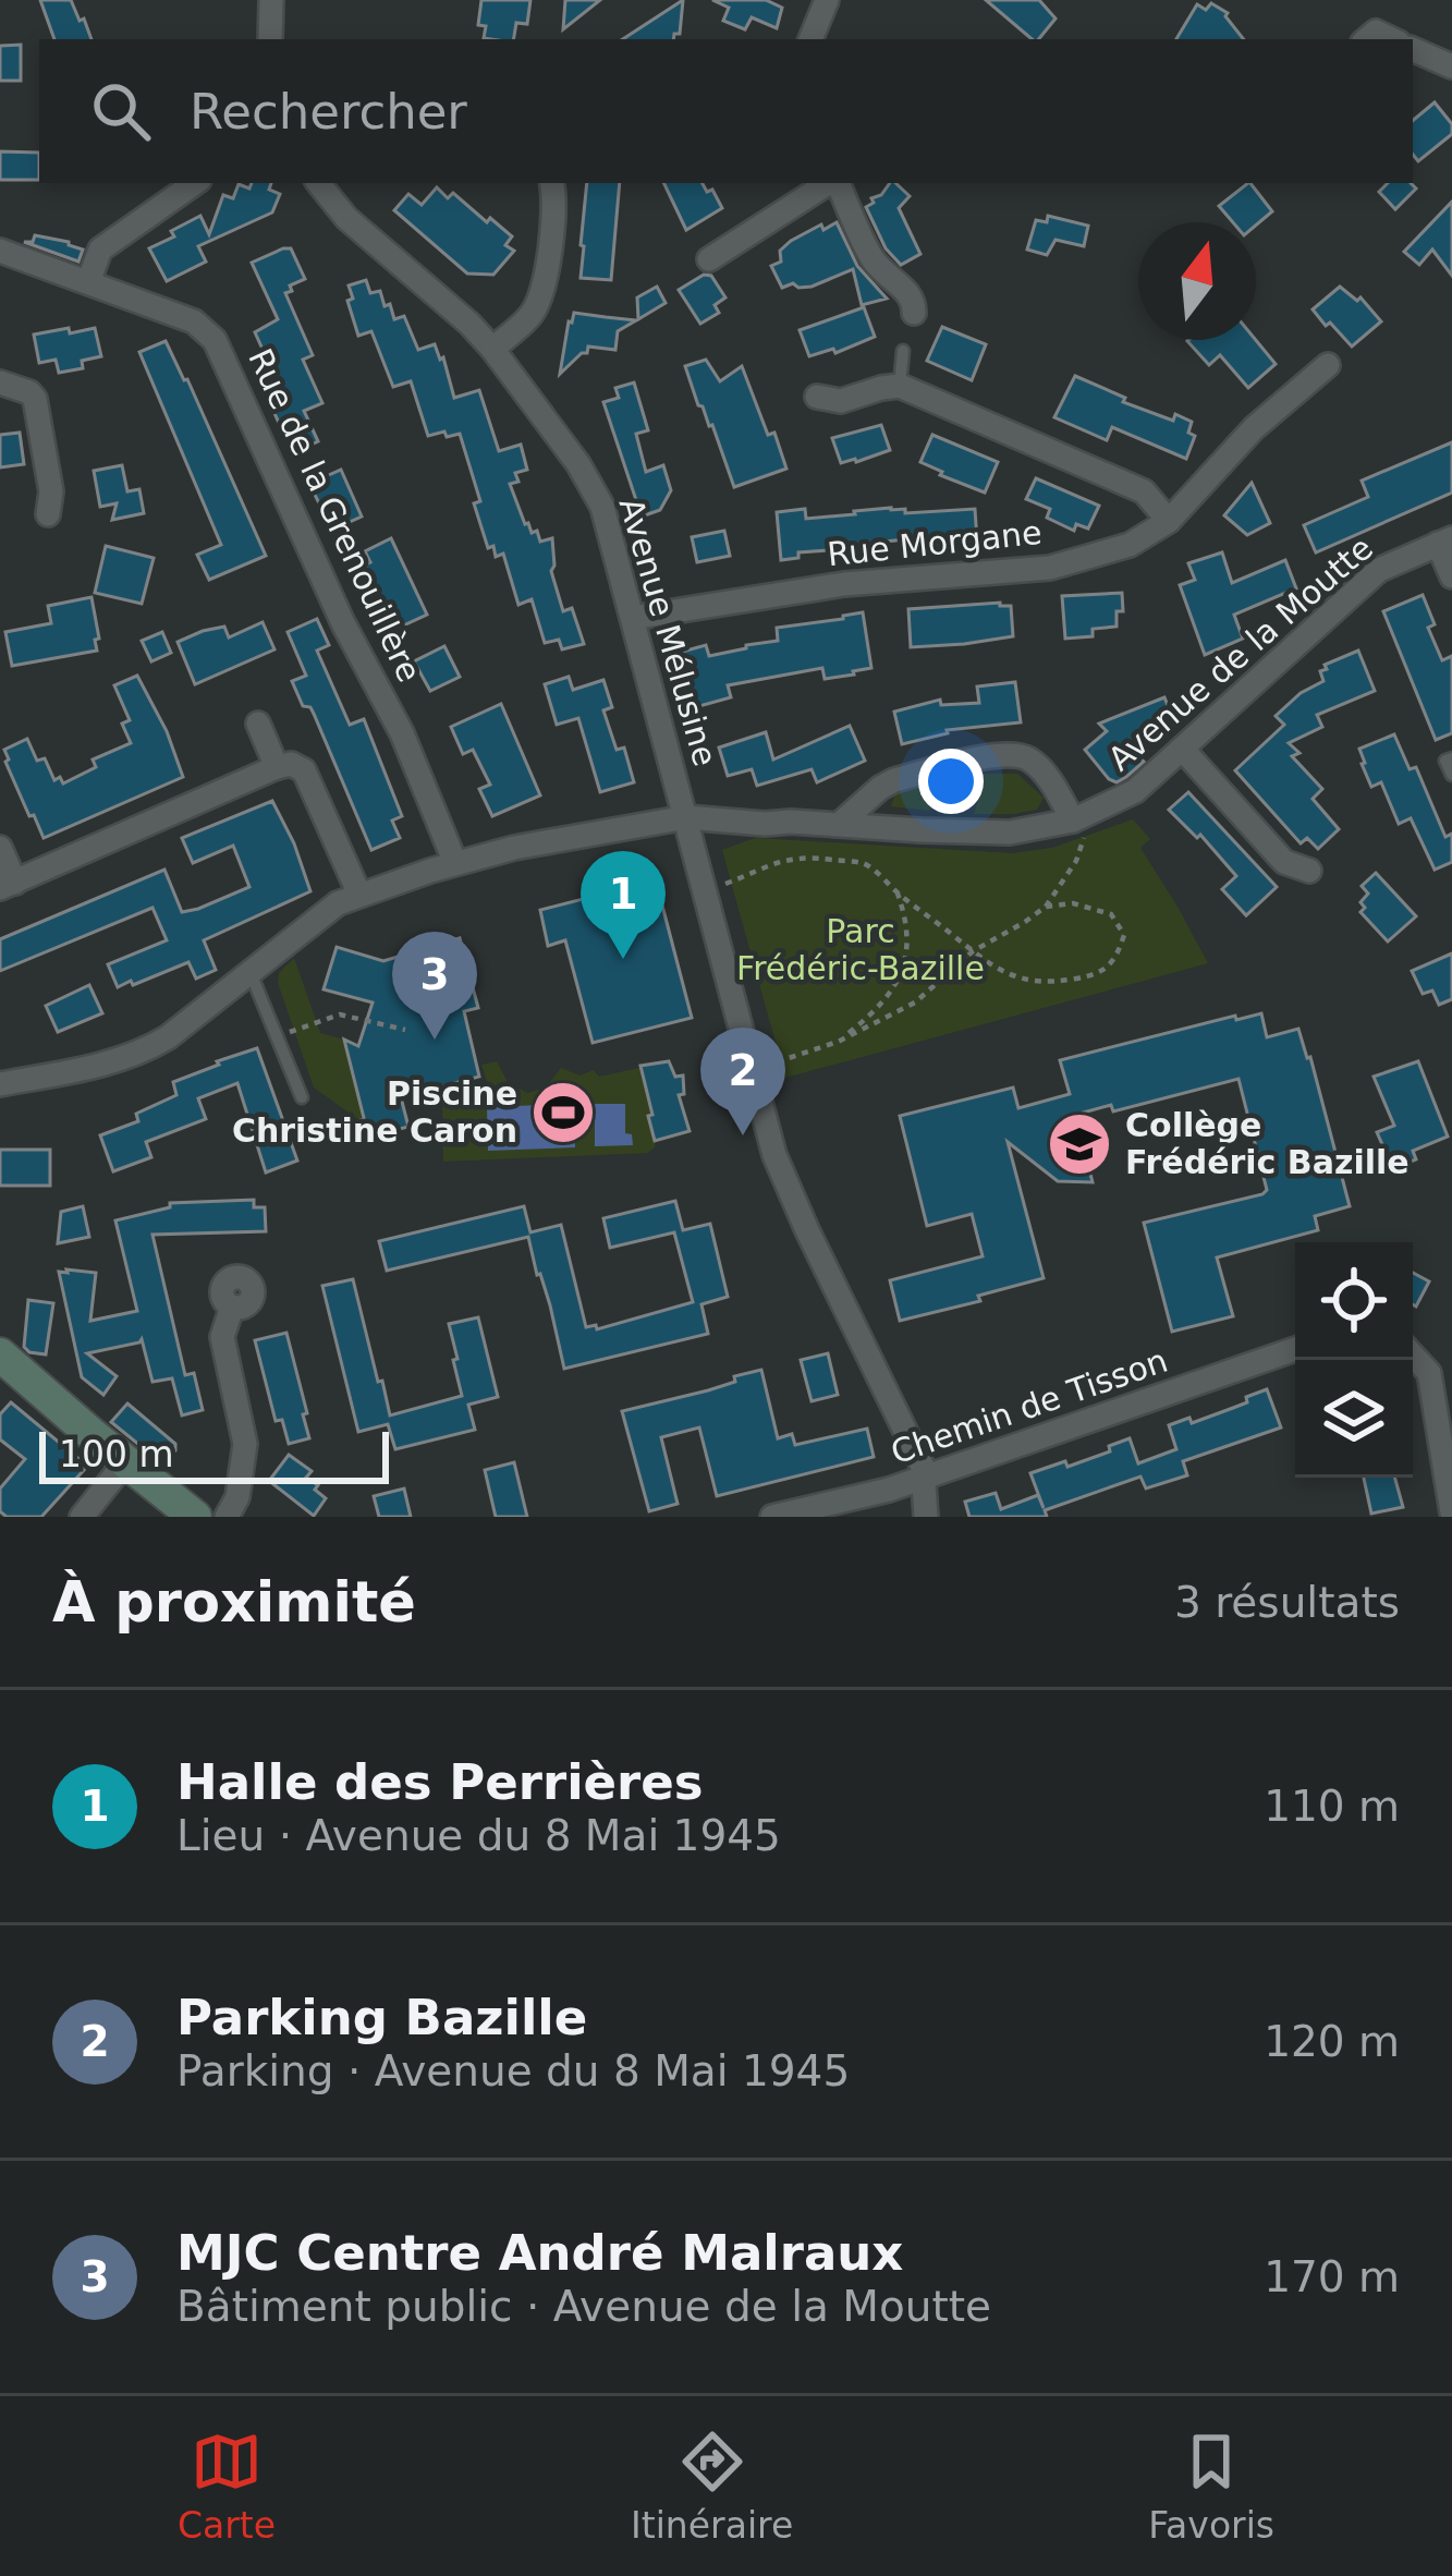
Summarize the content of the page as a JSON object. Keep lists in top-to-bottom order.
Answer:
{
  "streets": {
    "street": [
      "Rue de la Grenouillère",
      "Rue Morgane",
      "Avenue Mélusine",
      "Avenue de la Moutte",
      "Chemin de Tisson"
    ]
  },
  "crossings": [
    ["Rue de la Grenouillère", "Avenue de la Moutte"],
    ["Rue Morgane", "Avenue Mélusine"],
    ["Avenue Mélusine", "Avenue de la Moutte"],
    ["Avenue Mélusine", "Chemin de Tisson"]
  ],
  "parks": ["Parc Frédéric-Bazille"],
  "places": {
    "sports": ["Piscine Christine Caron"],
    "school or university": ["Collège Frédéric Bazille"]
  },
  "scale_bar": "100 m",
  "north": "top",
  "page": {
    "search": "Rechercher",
    "pins": ["1", "3", "2"],
    "scale": "100 m",
    "heading": ["À proximité", "3 résultats"],
    "list": [
      {
        "mark": "1",
        "name": "Halle des Perrières",
        "note": "Lieu · Avenue du 8 Mai 1945",
        "value": "110 m"
      },
      {
        "mark": "2",
        "name": "Parking Bazille",
        "note": "Parking · Avenue du 8 Mai 1945",
        "value": "120 m"
      },
      {
        "mark": "3",
        "name": "MJC Centre André Malraux",
        "note": "Bâtiment public · Avenue de la Moutte",
        "value": "170 m"
      }
    ],
    "nav": ["Carte", "Itinéraire", "Favoris"]
  }
}
